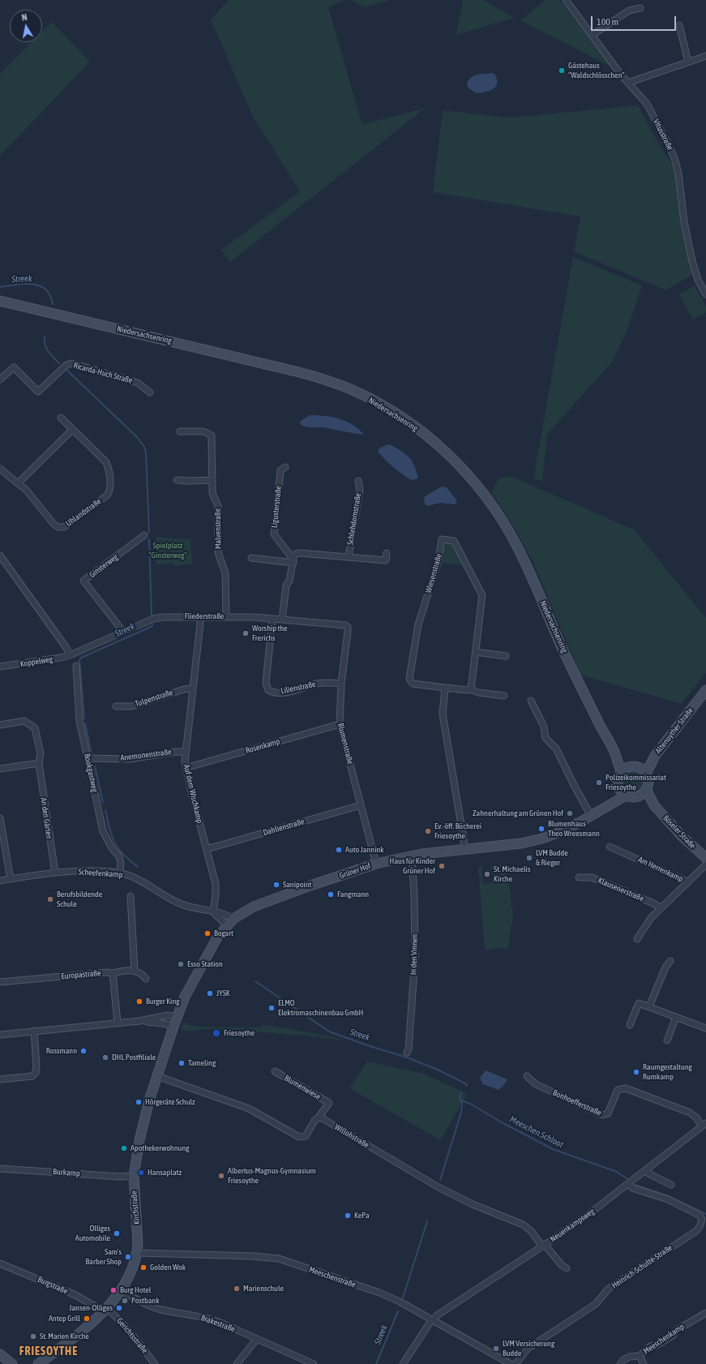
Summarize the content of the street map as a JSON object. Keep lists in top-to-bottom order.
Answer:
{
  "streets": {
    "main road": [
      "Niedersachsenring",
      "Altenoyther Straße",
      "Böseler Straße",
      "Grüner Hof",
      "Kirchstraße"
    ],
    "street": [
      "Vitusstraße",
      "Ricarda-Huch Straße",
      "Ligusterstraße",
      "Uhlandstraße",
      "Schlehdornstraße",
      "Malvenstraße",
      "Ginsterweg",
      "Wiesenstraße",
      "Fliederstraße",
      "Koppelweg",
      "Lilienstraße",
      "Tulpenstraße",
      "Blumenstraße",
      "Rosenkamp",
      "Anemonenstraße",
      "Bookgastweg",
      "Auf dem Wischkamp",
      "An den Gärten",
      "Dahlienstraße",
      "Am Herrenkamp",
      "Scheefenkamp",
      "Klausenerstraße",
      "In den Vinnen",
      "Europastraße",
      "Blumenwiese",
      "Bonhoefferstraße",
      "Willohstraße",
      "Burkamp",
      "Neuenkampsweg",
      "Heinrich-Schulte-Straße",
      "Meeschenstraße",
      "Burgstraße",
      "Brakestraße",
      "Gerichtsstraße",
      "Meeschenkamp"
    ]
  },
  "crossings": [
    ["Niedersachsenring", "Altenoyther Straße"],
    ["Niedersachsenring", "Böseler Straße"],
    ["Niedersachsenring", "Grüner Hof"],
    ["Ligusterstraße", "Schlehdornstraße"],
    ["Malvenstraße", "Fliederstraße"],
    ["Ginsterweg", "Fliederstraße"],
    ["Fliederstraße", "Koppelweg"],
    ["Fliederstraße", "Lilienstraße"],
    ["Fliederstraße", "Blumenstraße"],
    ["Fliederstraße", "Auf dem Wischkamp"],
    ["Lilienstraße", "Blumenstraße"],
    ["Tulpenstraße", "Auf dem Wischkamp"],
    ["Altenoyther Straße", "Böseler Straße"],
    ["Altenoyther Straße", "Grüner Hof"],
    ["Blumenstraße", "Rosenkamp"],
    ["Blumenstraße", "Dahlienstraße"],
    ["Blumenstraße", "Grüner Hof"],
    ["Rosenkamp", "Auf dem Wischkamp"],
    ["Anemonenstraße", "Bookgastweg"],
    ["Anemonenstraße", "Auf dem Wischkamp"],
    ["Bookgastweg", "Scheefenkamp"],
    ["Auf dem Wischkamp", "Dahlienstraße"],
    ["Auf dem Wischkamp", "Scheefenkamp"],
    ["An den Gärten", "Scheefenkamp"],
    ["Böseler Straße", "Grüner Hof"],
    ["Grüner Hof", "Scheefenkamp"],
    ["Grüner Hof", "In den Vinnen"],
    ["Grüner Hof", "Kirchstraße"],
    ["Blumenwiese", "Willohstraße"],
    ["Bonhoefferstraße", "Neuenkampsweg"],
    ["Willohstraße", "Neuenkampsweg"],
    ["Burkamp", "Kirchstraße"],
    ["Kirchstraße", "Meeschenstraße"],
    ["Kirchstraße", "Burgstraße"],
    ["Kirchstraße", "Brakestraße"],
    ["Kirchstraße", "Gerichtsstraße"],
    ["Neuenkampsweg", "Heinrich-Schulte-Straße"],
    ["Neuenkampsweg", "Meeschenstraße"],
    ["Burgstraße", "Gerichtsstraße"]
  ],
  "districts": ["FRIESOYTHE"],
  "water": ["Streek", "Meeschen Schloot"],
  "parks": ["Spielplatz \"Ginsterweg\""],
  "places": [
    "Gästehaus \"Waldschlösschen\"",
    "Worship the Frerichs",
    "Polizeikommissariat Friesoythe",
    "Zahnerhaltung am Grünen Hof",
    "Blumenhaus Theo Wreesmann",
    "Ev.-öff. Bücherei Friesoythe",
    "Auto Jannink",
    "LVM Budde & Rieger",
    "Haus für Kinder Grüner Hof",
    "St. Michaelis Kirche",
    "Sanipoint",
    "Fangmann",
    "Berufsbildende Schule",
    "Bogart",
    "Esso Station",
    "JYSK",
    "Burger King",
    "ELMO Elektromaschinenbau GmbH",
    "Friesoythe",
    "Rossmann",
    "DHL Postfiliale",
    "Tameling",
    "Raumgestaltung Rumkamp",
    "Hörgeräte Schulz",
    "Apothekerwohnung",
    "Hansaplatz",
    "Albertus-Magnus-Gymnasium Friesoythe",
    "KePa",
    "Olliges Automobile",
    "Sam's Barber Shop",
    "Golden Wok",
    "Marienschule",
    "Burg Hotel",
    "Postbank",
    "Jansen-Olliges",
    "Antep Grill",
    "St. Marien Kirche",
    "LVM Versicherung Budde"
  ],
  "scale_bar": "100 m",
  "north": "top"
}
